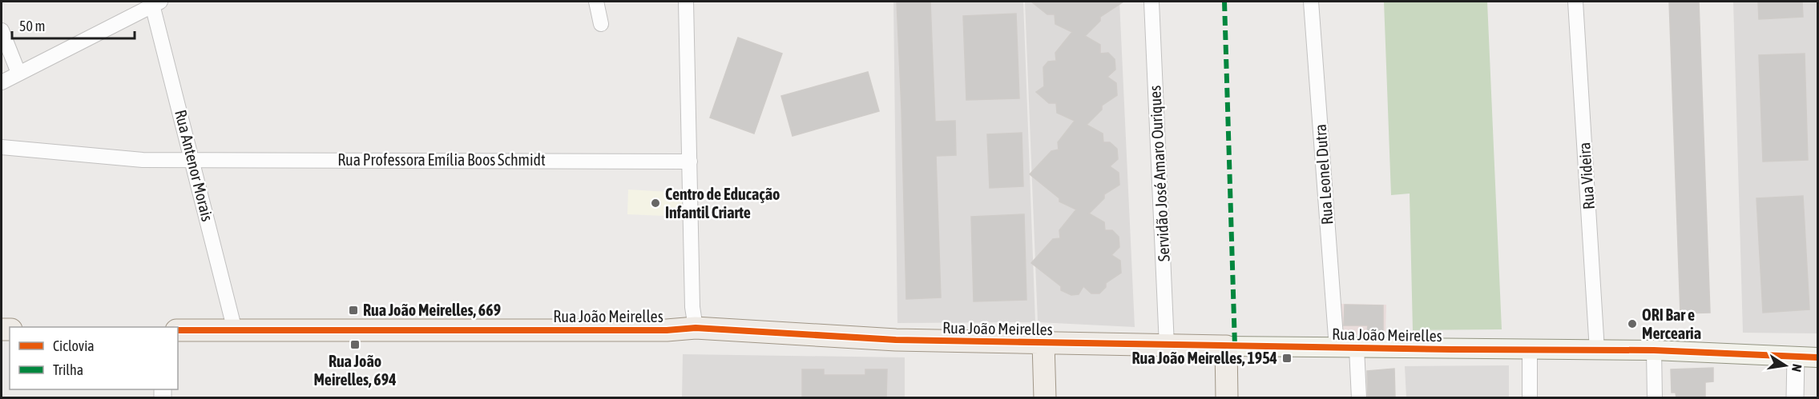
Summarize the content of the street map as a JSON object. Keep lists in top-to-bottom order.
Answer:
{
  "streets": {
    "main road": ["Rua João Meirelles"],
    "street": [
      "Rua Professora Emília Boos Schmidt",
      "Rua Antenor Morais",
      "Servidão José Amaro Ouriques",
      "Rua Leonel Dutra",
      "Rua Videira"
    ]
  },
  "crossings": [
    ["Rua Professora Emília Boos Schmidt", "Rua Antenor Morais"],
    ["Rua Antenor Morais", "Rua João Meirelles"],
    ["Servidão José Amaro Ouriques", "Rua João Meirelles"],
    ["Rua Leonel Dutra", "Rua João Meirelles"],
    ["Rua Videira", "Rua João Meirelles"]
  ],
  "places": {
    "other": ["Centro de Educação Infantil Criarte", "ORI Bar e Mercearia"],
    "transit": ["Rua João Meirelles, 669", "Rua João Meirelles, 694", "Rua João Meirelles, 1954"]
  },
  "legend": ["Ciclovia", "Trilha"],
  "scale_bar": "50 m",
  "north": "right"
}
